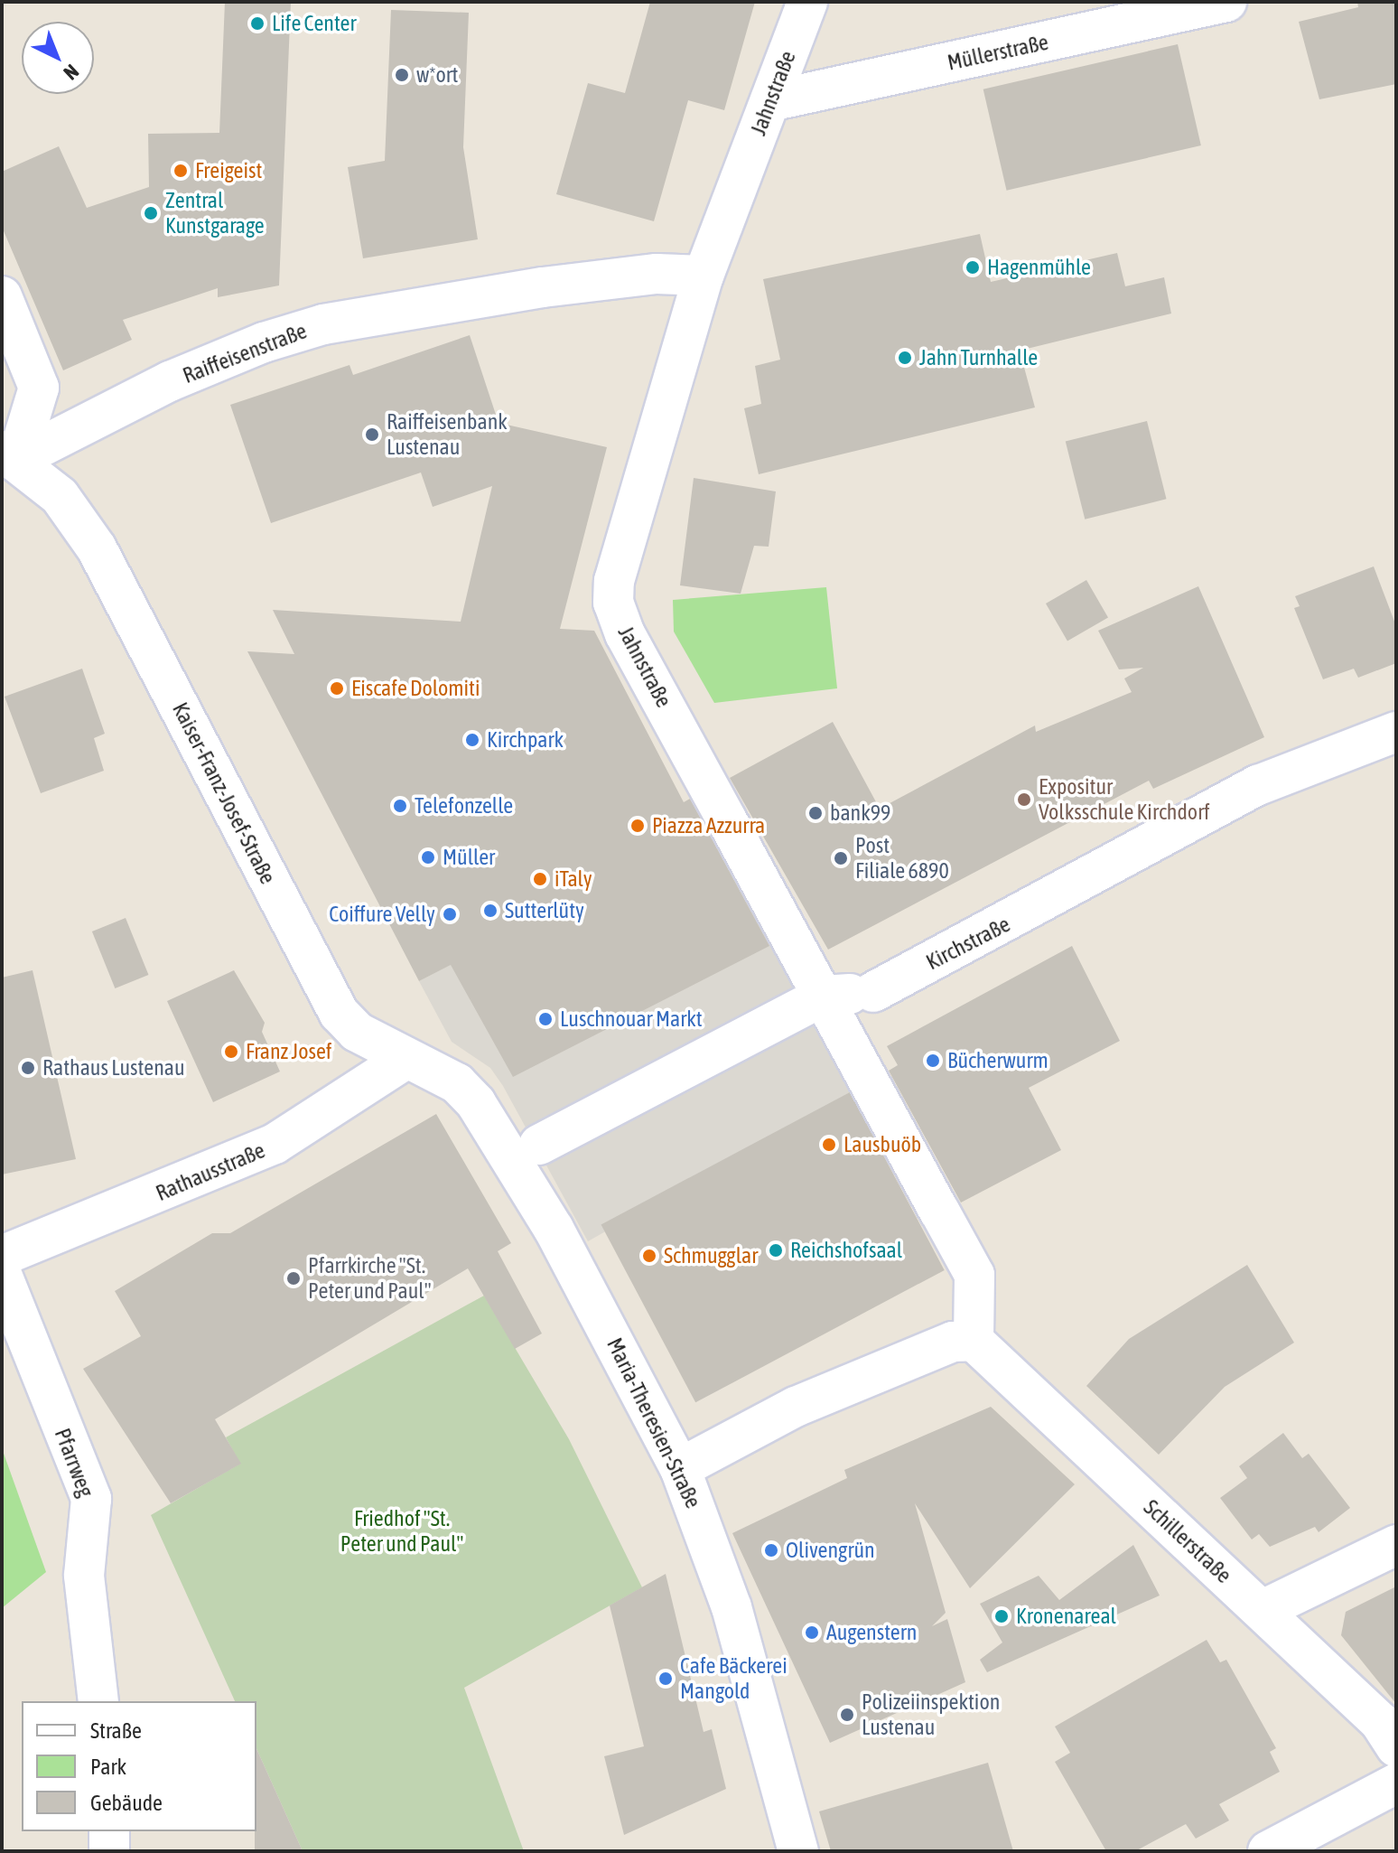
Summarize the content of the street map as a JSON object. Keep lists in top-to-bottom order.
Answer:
{
  "streets": {
    "street": [
      "Müllerstraße",
      "Jahnstraße",
      "Raiffeisenstraße",
      "Kaiser-Franz-Josef-Straße",
      "Kirchstraße",
      "Rathausstraße",
      "Maria-Theresien-Straße",
      "Pfarrweg",
      "Schillerstraße"
    ]
  },
  "crossings": [
    ["Müllerstraße", "Jahnstraße"],
    ["Jahnstraße", "Raiffeisenstraße"],
    ["Jahnstraße", "Kirchstraße"],
    ["Jahnstraße", "Schillerstraße"],
    ["Raiffeisenstraße", "Kaiser-Franz-Josef-Straße"],
    ["Kaiser-Franz-Josef-Straße", "Rathausstraße"],
    ["Kaiser-Franz-Josef-Straße", "Maria-Theresien-Straße"]
  ],
  "parks": ["Friedhof \"St. Peter und Paul\""],
  "places": [
    "Life Center",
    "w*ort",
    "Freigeist",
    "Zentral Kunstgarage",
    "Hagenmühle",
    "Jahn Turnhalle",
    "Raiffeisenbank Lustenau",
    "Eiscafe Dolomiti",
    "Kirchpark",
    "Expositur Volksschule Kirchdorf",
    "Telefonzelle",
    "bank99",
    "Piazza Azzurra",
    "Müller",
    "Post Filiale 6890",
    "iTaly",
    "Sutterlüty",
    "Coiffure Velly",
    "Luschnouar Markt",
    "Franz Josef",
    "Bücherwurm",
    "Rathaus Lustenau",
    "Lausbuöb",
    "Reichshofsaal",
    "Schmugglar",
    "Pfarrkirche \"St. Peter und Paul\"",
    "Olivengrün",
    "Kronenareal",
    "Augenstern",
    "Cafe Bäckerei Mangold",
    "Polizeiinspektion Lustenau"
  ],
  "legend": ["Straße", "Park", "Gebäude"],
  "north": "bottom right"
}
